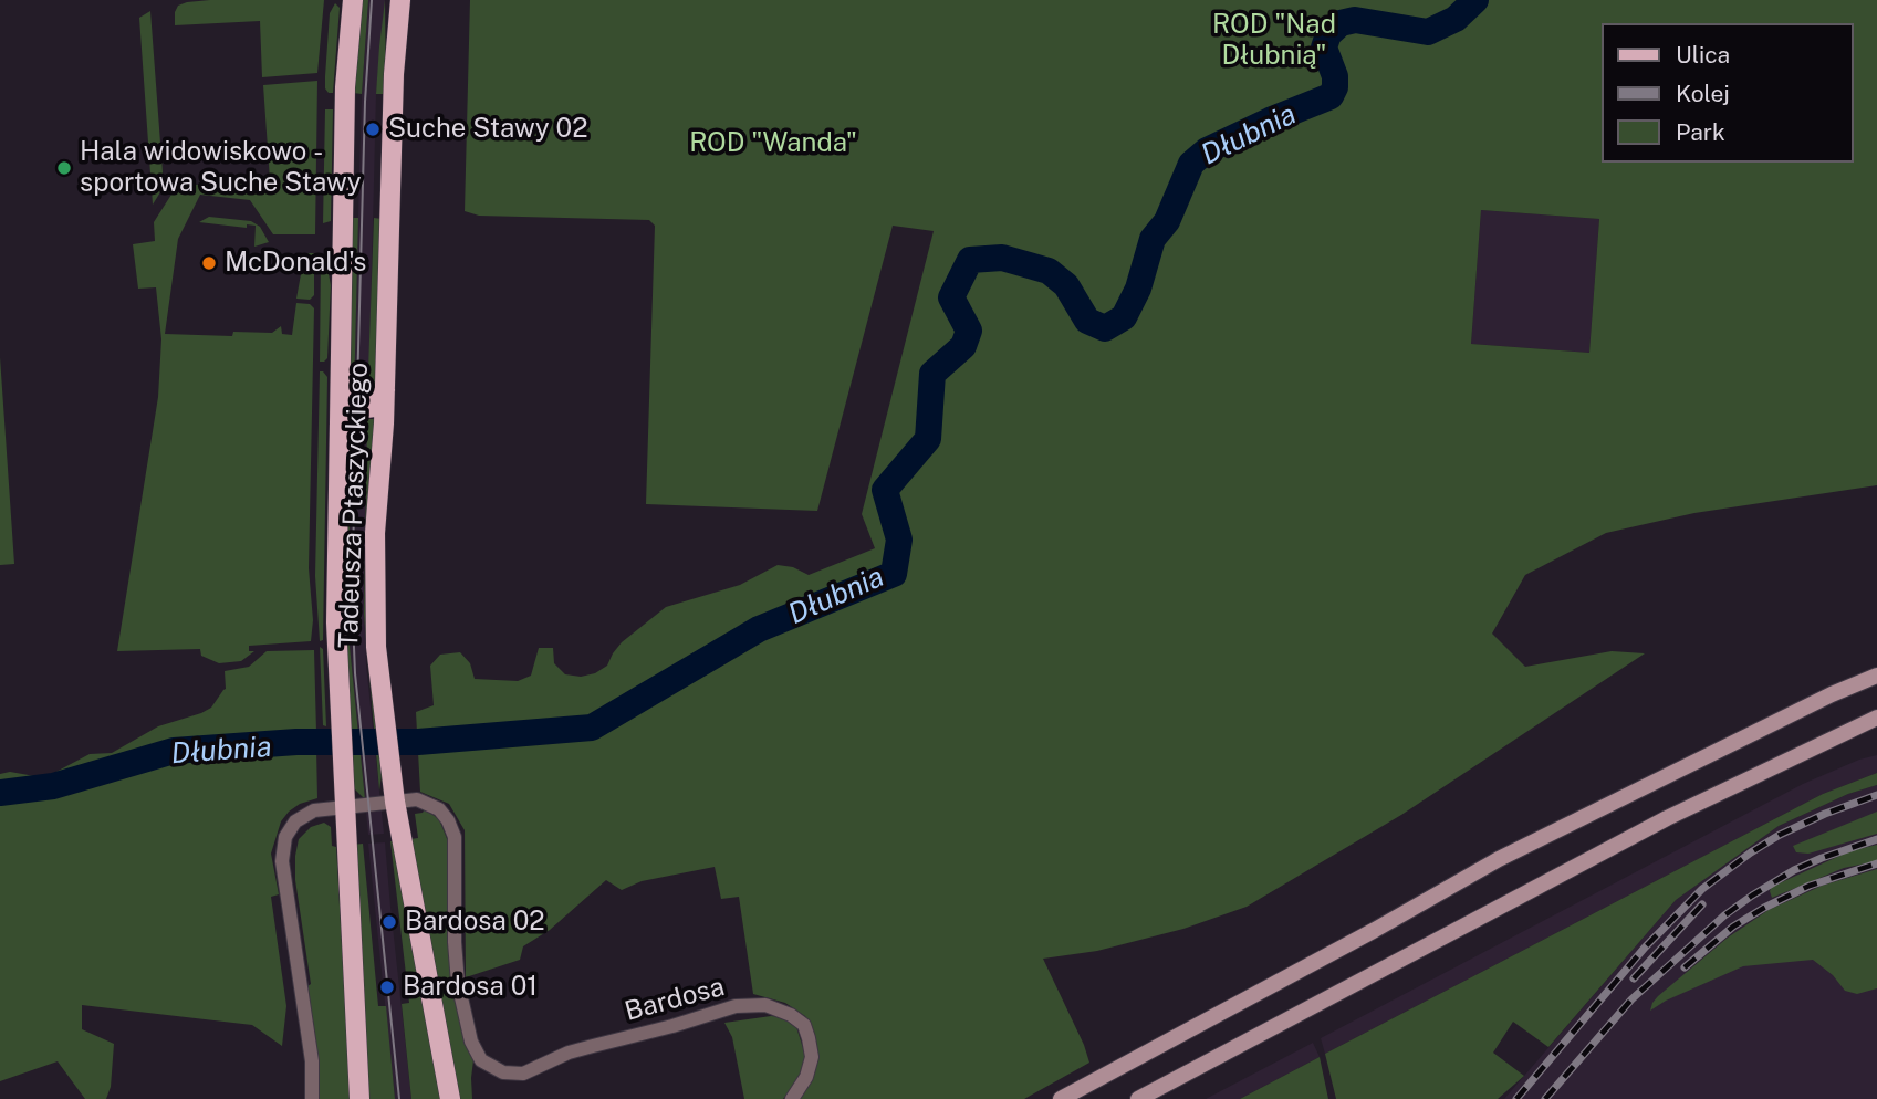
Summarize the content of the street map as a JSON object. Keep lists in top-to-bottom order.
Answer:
{
  "streets": {
    "main road": ["Tadeusza Ptaszyckiego"],
    "street": ["Bardosa"]
  },
  "crossings": [
    ["Tadeusza Ptaszyckiego", "Bardosa"]
  ],
  "water": ["Dłubnia"],
  "parks": ["ROD \"Nad Dłubnią\"", "ROD \"Wanda\""],
  "places": [
    "Suche Stawy 02",
    "Hala widowiskowo - sportowa Suche Stawy",
    "McDonald's",
    "Bardosa 02",
    "Bardosa 01"
  ],
  "legend": ["Ulica", "Kolej", "Park"]
}
